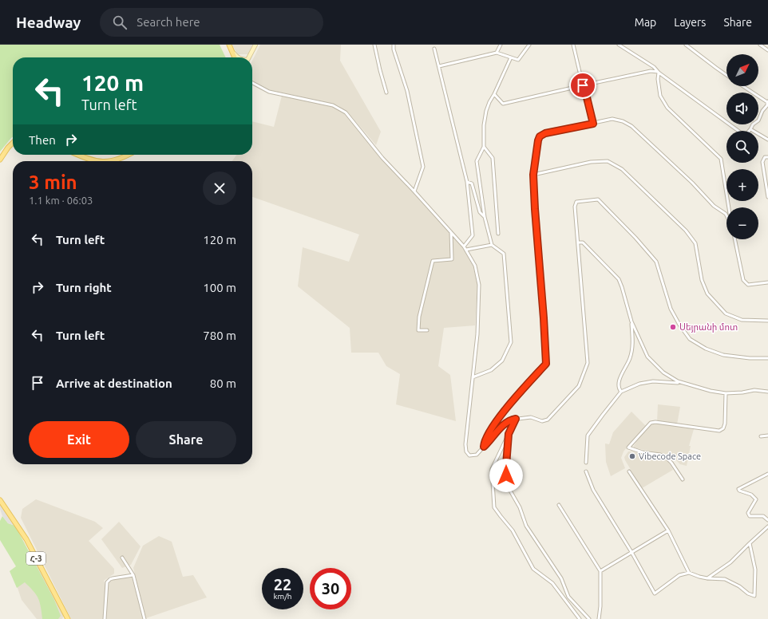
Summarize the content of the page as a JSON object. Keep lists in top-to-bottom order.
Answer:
{
  "streets": {
    "main road": ["Հ-3"]
  },
  "places": ["Սեյրանի մոտ", "Vibecode Space"],
  "north": "top right",
  "page": {
    "header": "Headway",
    "search": "Search here",
    "nav": ["Map", "Layers", "Share"],
    "map_buttons": ["+", "−"],
    "turn": ["120 m", "Turn left"],
    "then": "Then",
    "heading": ["3 min", "1.1 km · 06:03"],
    "list": [
      {
        "name": "Turn left",
        "value": "120 m"
      },
      {
        "name": "Turn right",
        "value": "100 m"
      },
      {
        "name": "Turn left",
        "value": "780 m"
      },
      {
        "name": "Arrive at destination",
        "value": "80 m"
      }
    ],
    "buttons": ["Exit", "Share"],
    "speed": "22 km/h",
    "limit": "30"
  }
}
